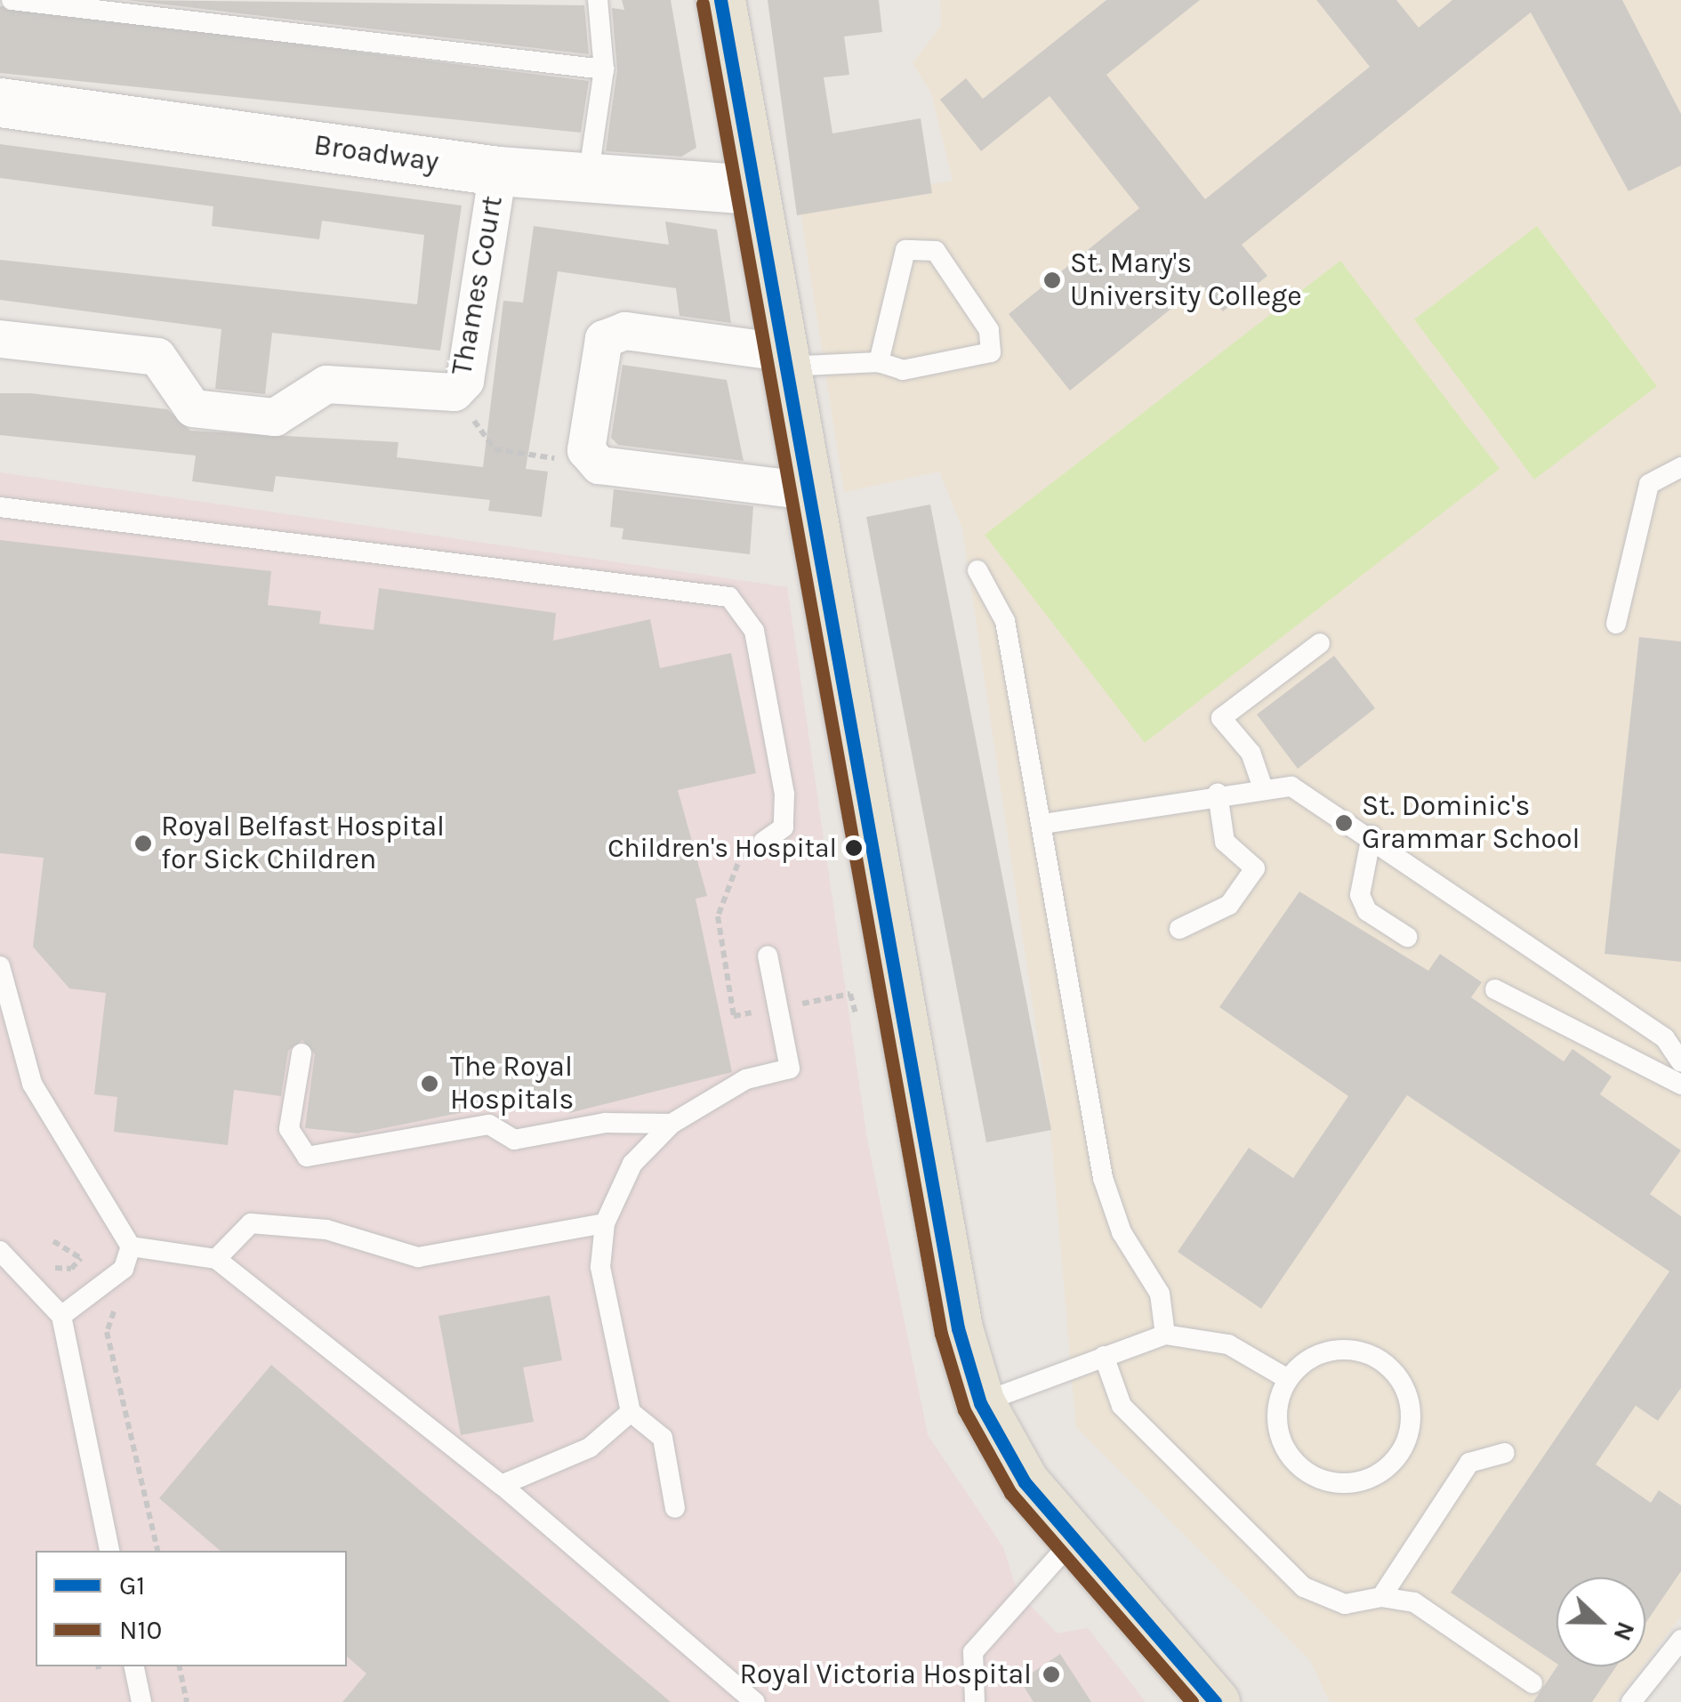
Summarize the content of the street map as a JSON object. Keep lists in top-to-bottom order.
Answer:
{
  "streets": {
    "street": ["Broadway", "Thames Court"]
  },
  "crossings": [
    ["Broadway", "Thames Court"]
  ],
  "places": [
    "St. Mary's University College",
    "St. Dominic's Grammar School",
    "Royal Belfast Hospital for Sick Children",
    "Children's Hospital",
    "The Royal Hospitals",
    "Royal Victoria Hospital"
  ],
  "lines": ["transit line G1", "transit line N10"],
  "legend": ["G1", "N10"],
  "north": "right"
}
